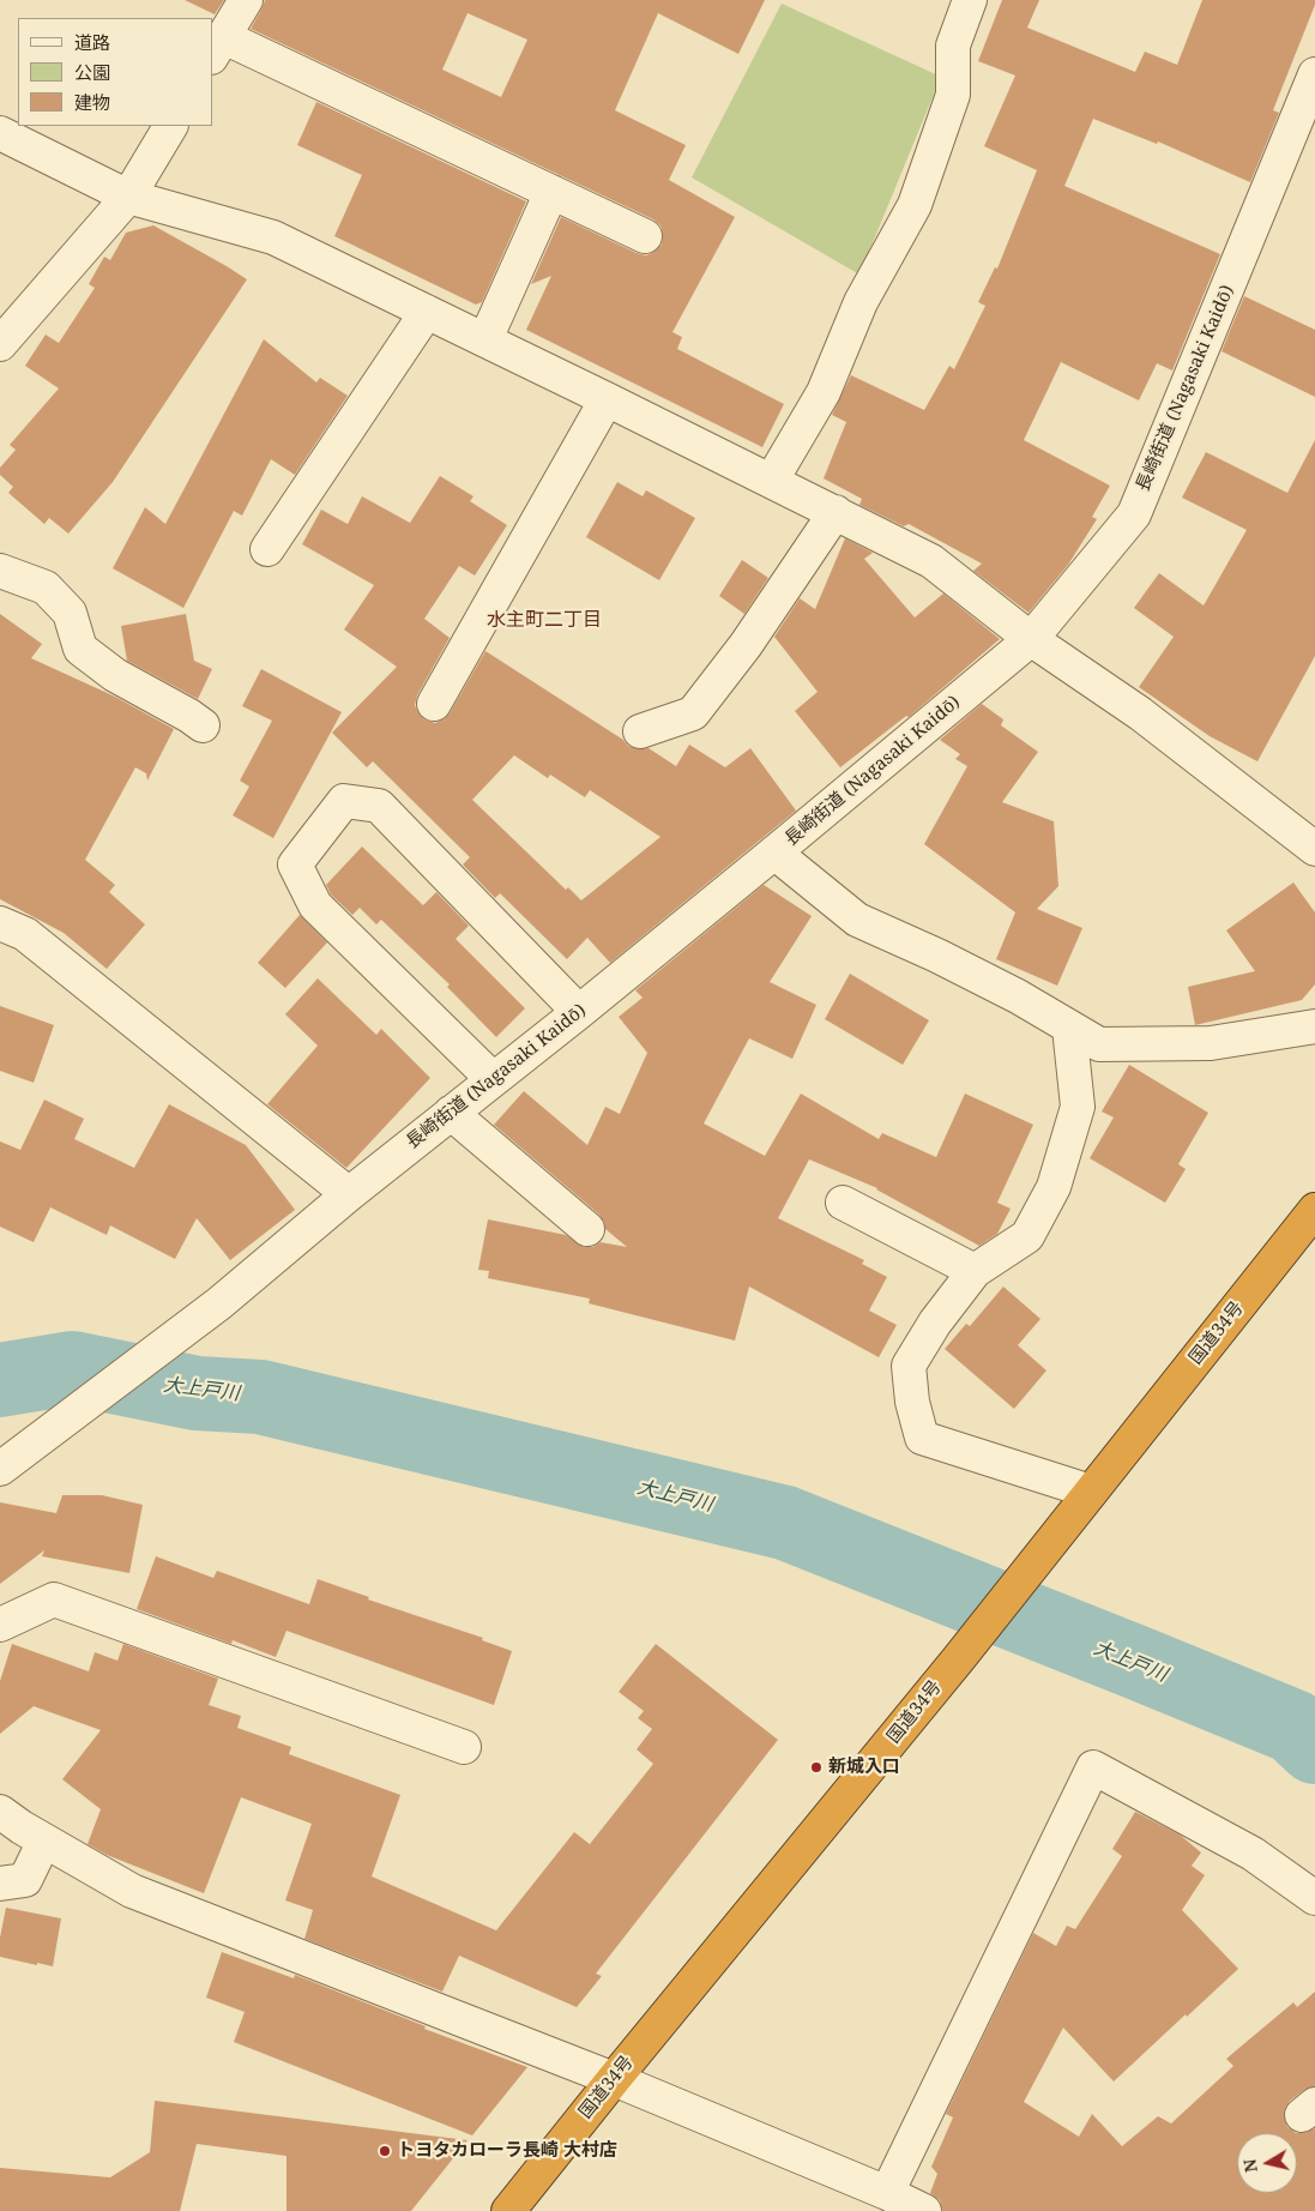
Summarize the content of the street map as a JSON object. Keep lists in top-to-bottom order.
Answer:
{
  "streets": {
    "highway": ["国道34号"],
    "street": ["長崎街道 (Nagasaki Kaidō)"]
  },
  "districts": ["水主町二丁目"],
  "water": ["大上戸川"],
  "places": ["新城入口", "トヨタカローラ長崎 大村店"],
  "legend": ["道路", "公園", "建物"],
  "north": "left"
}
